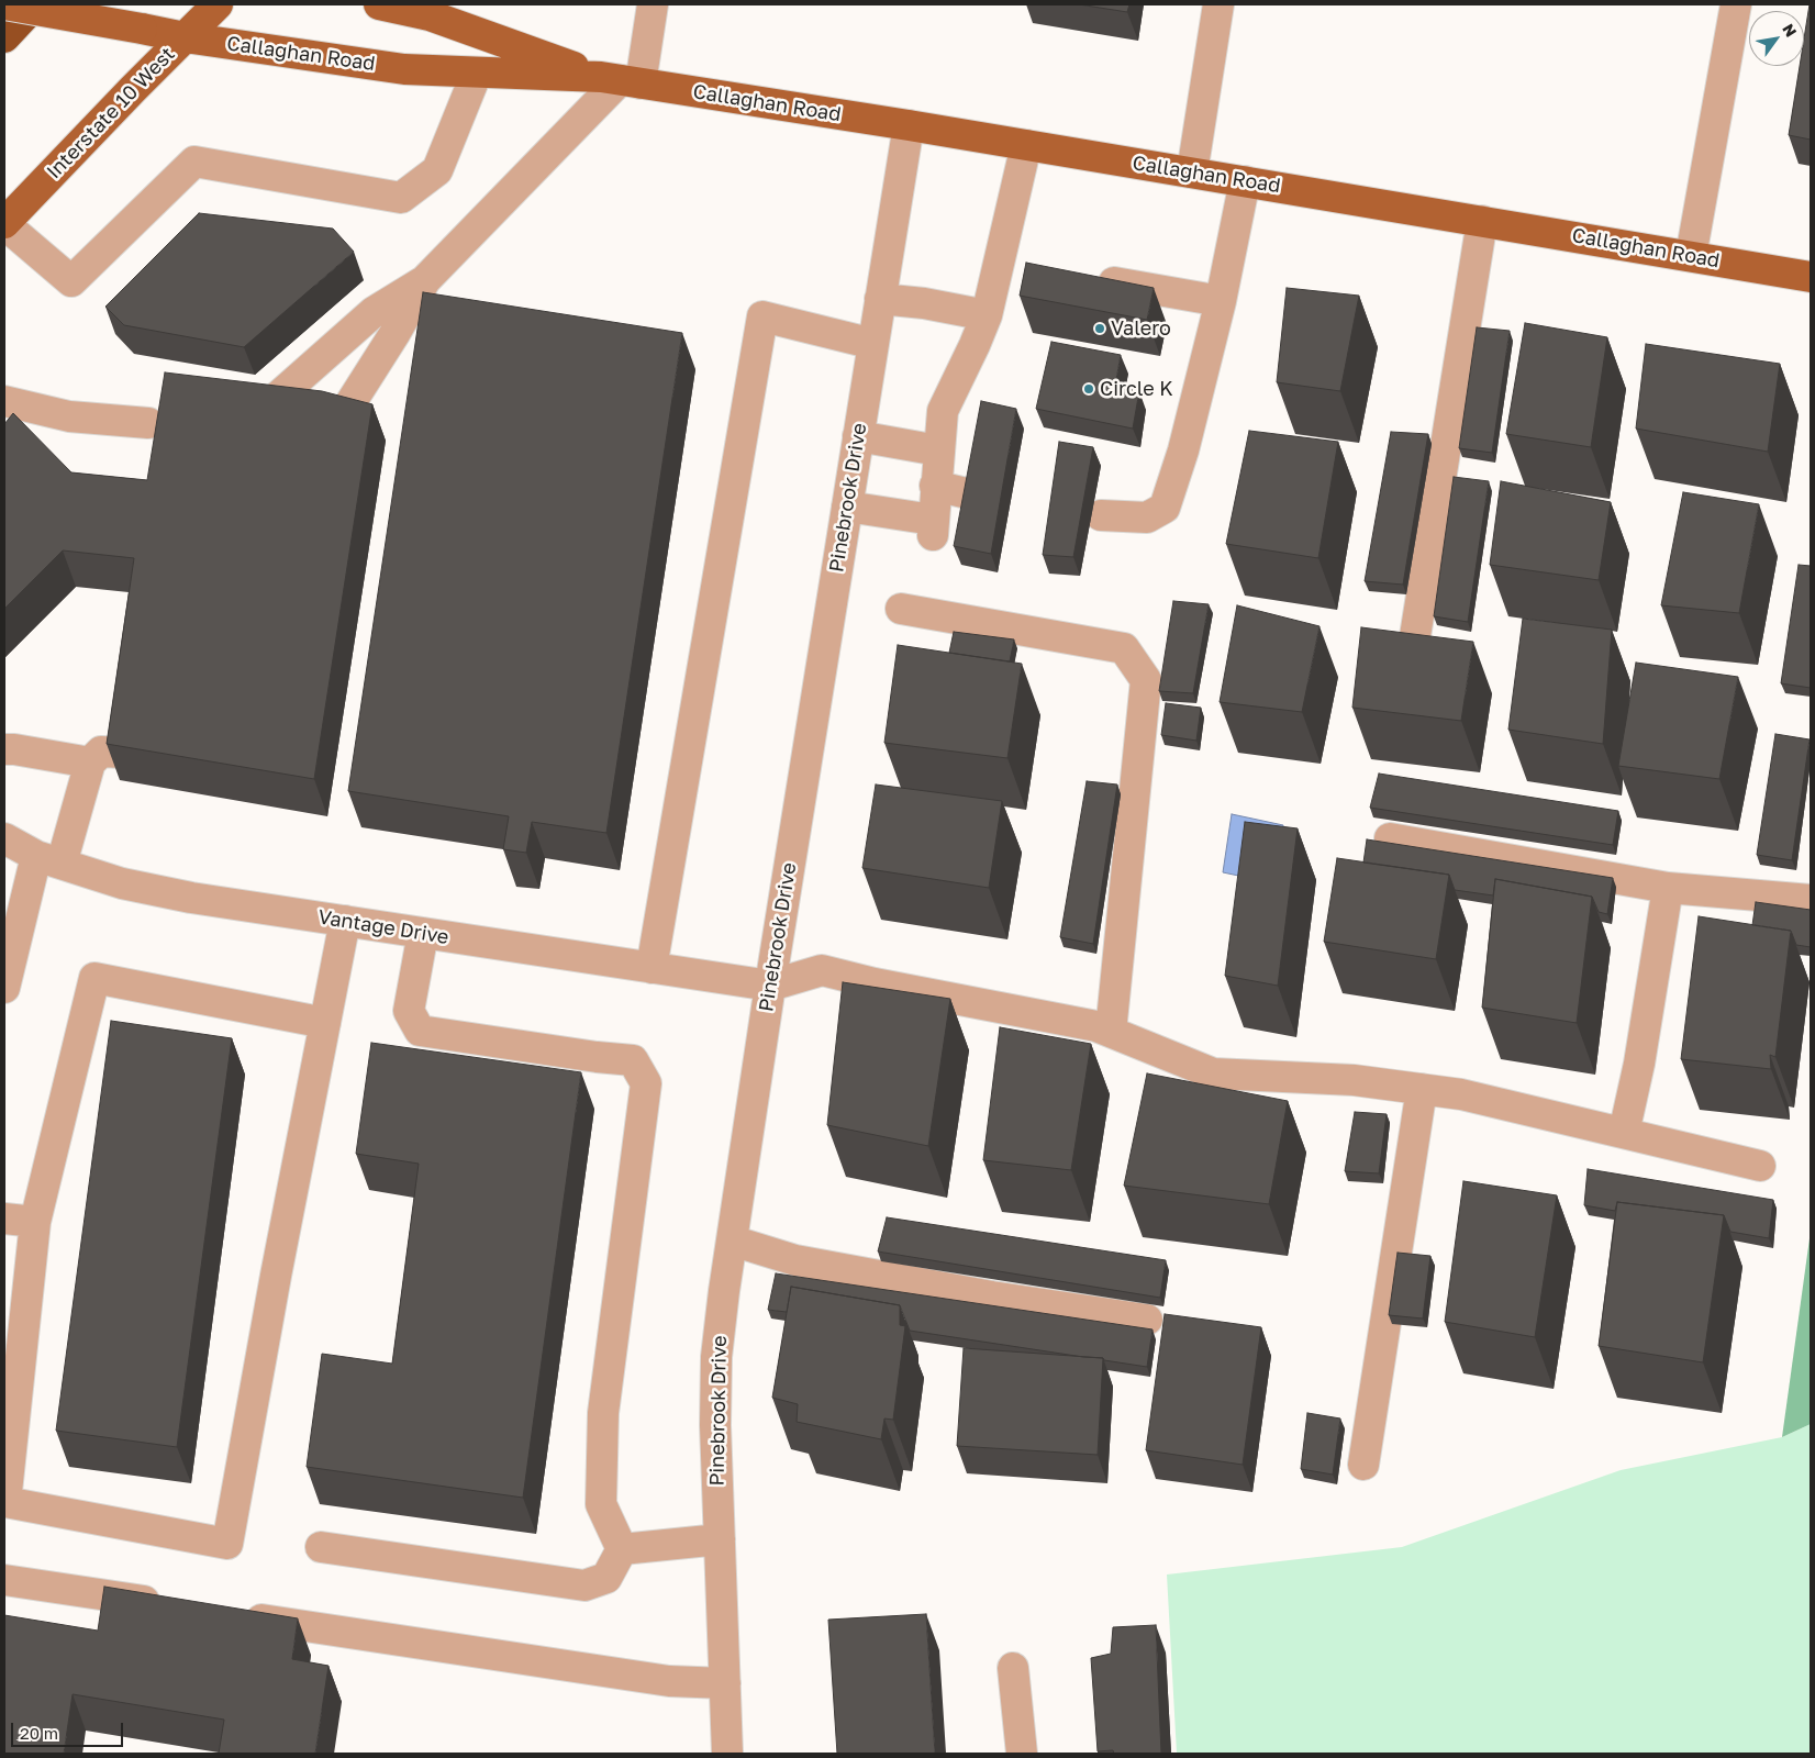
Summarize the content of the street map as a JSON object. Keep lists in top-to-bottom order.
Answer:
{
  "streets": {
    "main road": ["Callaghan Road", "Interstate 10 West"],
    "street": ["Pinebrook Drive", "Vantage Drive"]
  },
  "crossings": [
    ["Callaghan Road", "Interstate 10 West"],
    ["Callaghan Road", "Pinebrook Drive"],
    ["Pinebrook Drive", "Vantage Drive"]
  ],
  "places": ["Valero", "Circle K"],
  "scale_bar": "20 m",
  "north": "top right"
}
